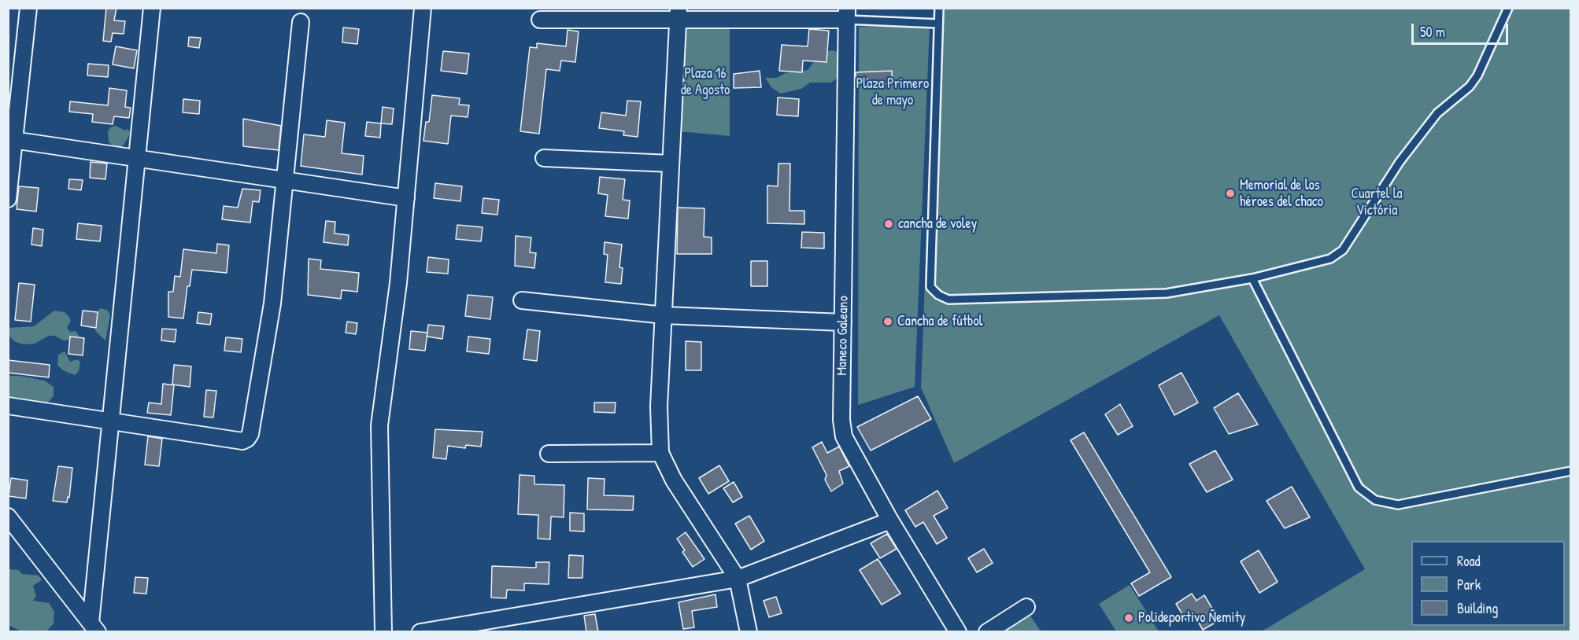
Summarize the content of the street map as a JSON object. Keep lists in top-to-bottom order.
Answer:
{
  "streets": {
    "street": ["Maneco Galeano"]
  },
  "parks": ["Plaza 16 de Agosto", "Plaza Primero de mayo", "Cuartel la Victória"],
  "places": [
    "Memorial de los héroes del chaco",
    "cancha de voley",
    "Cancha de fútbol",
    "Polideportivo Ñemity"
  ],
  "legend": ["Road", "Park", "Building"],
  "scale_bar": "50 m"
}
